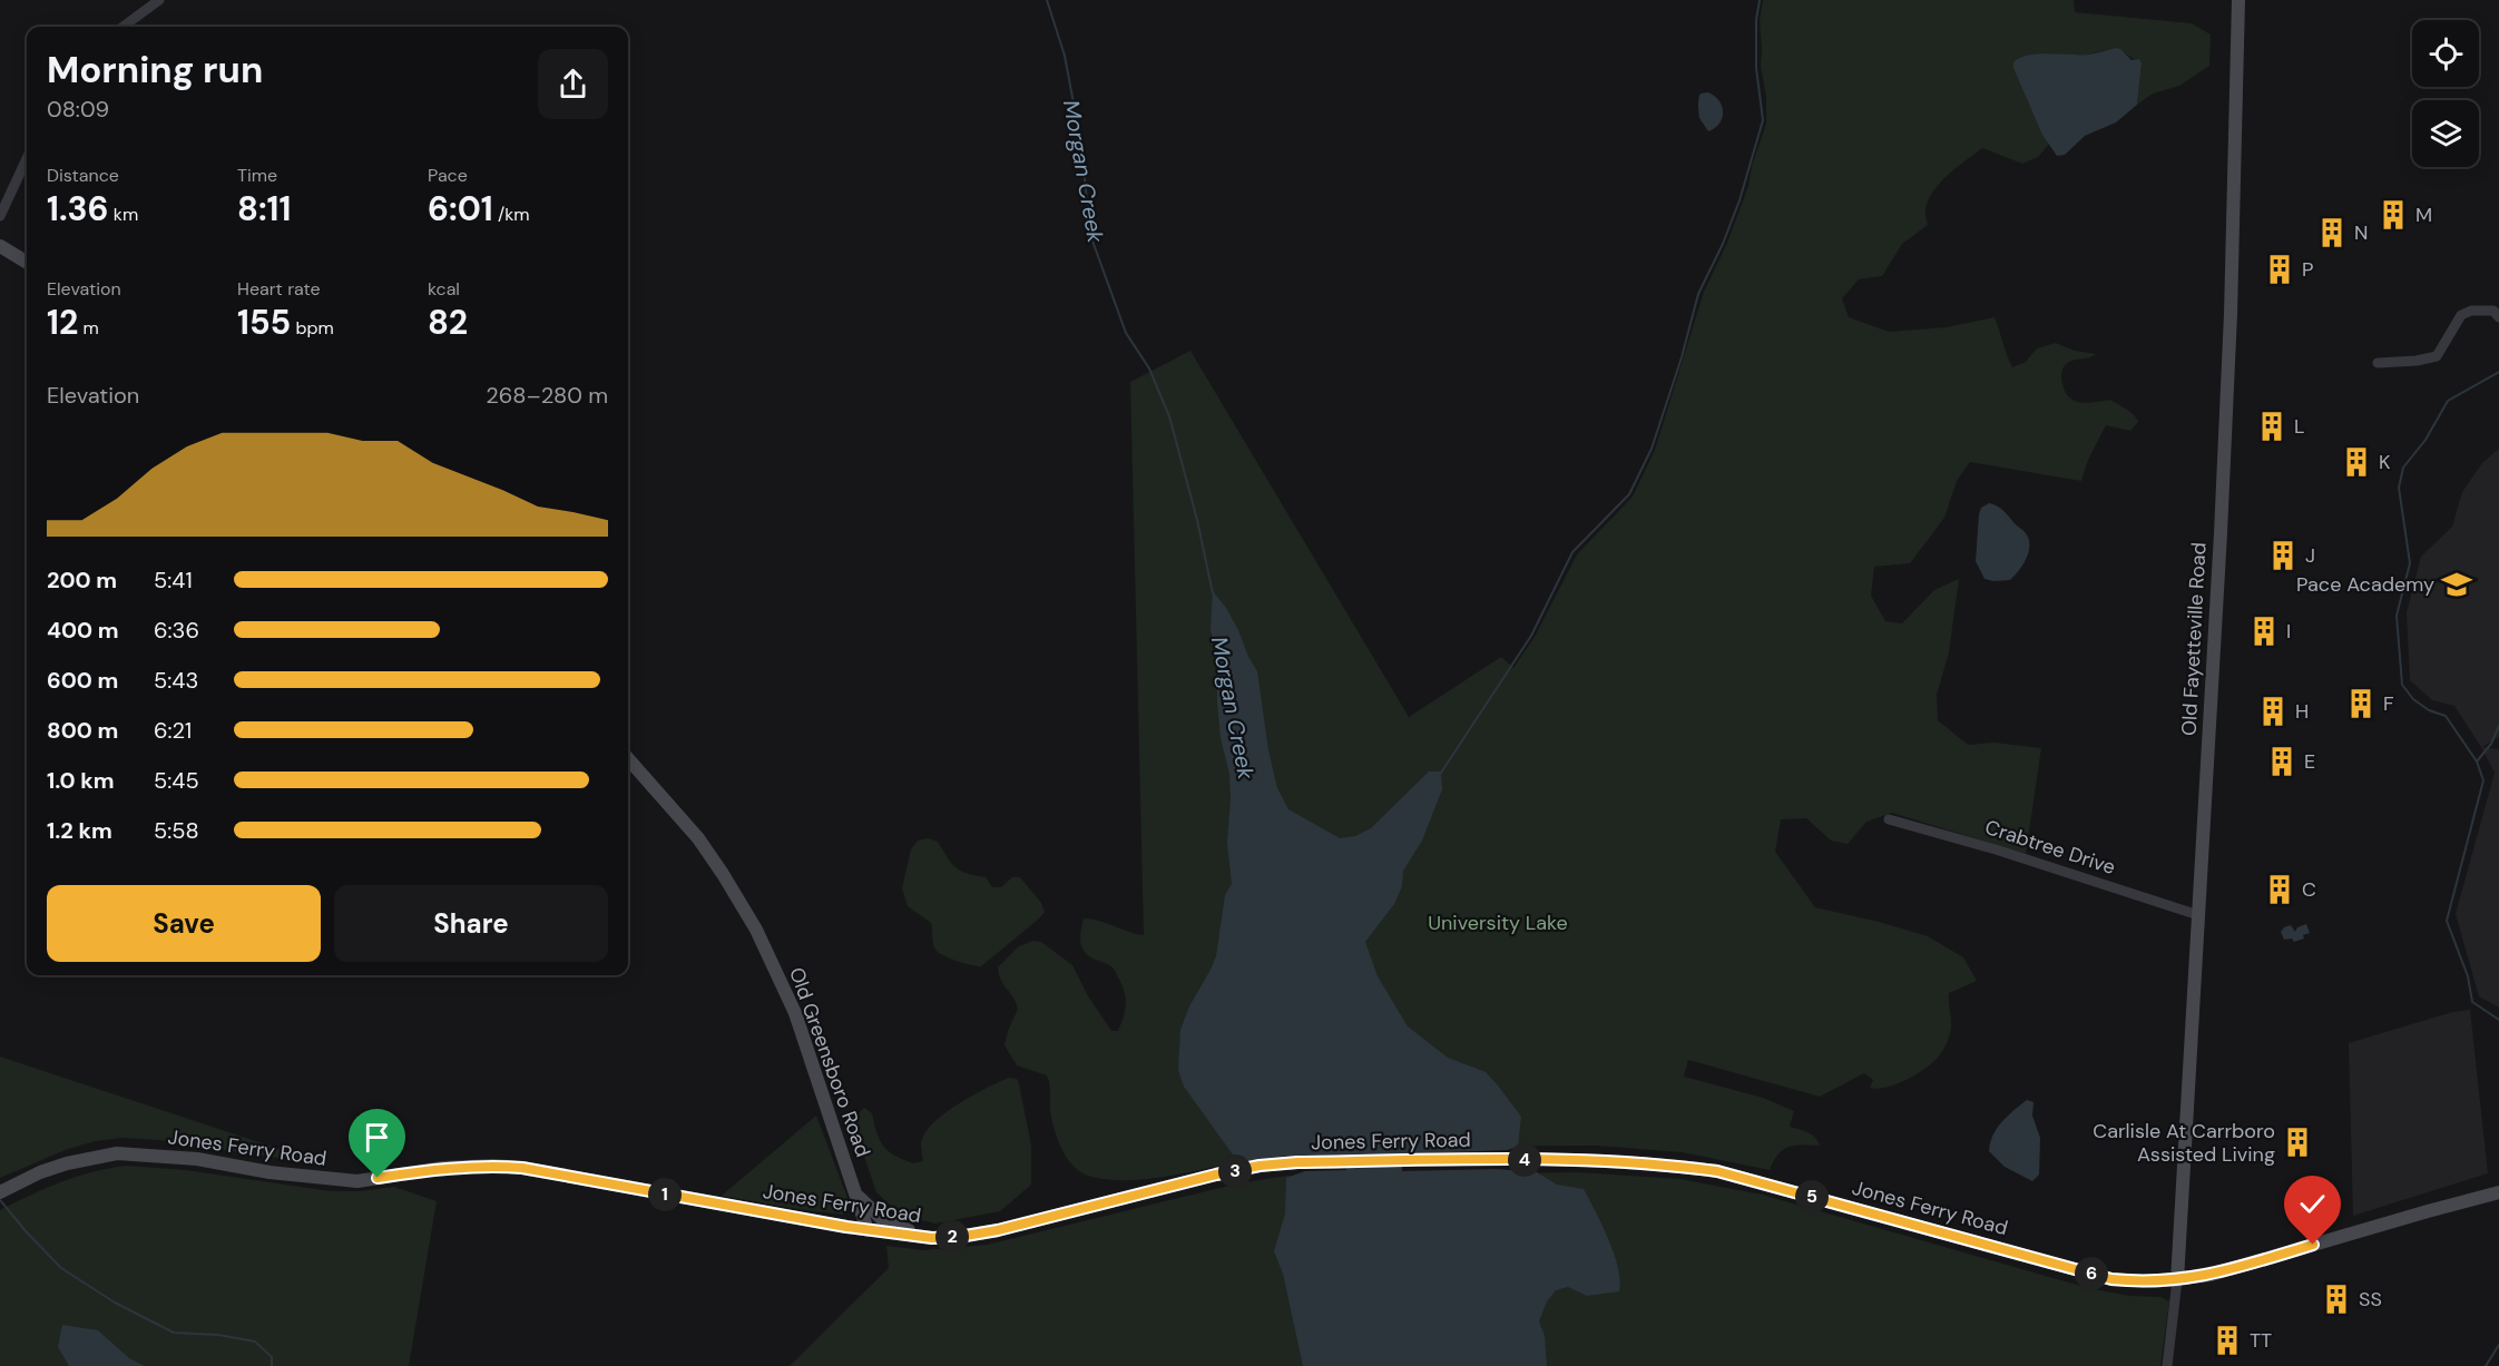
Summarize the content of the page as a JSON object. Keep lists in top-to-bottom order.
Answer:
{
  "streets": {
    "street": [
      "Old Fayetteville Road",
      "Crabtree Drive",
      "Old Greensboro Road",
      "Jones Ferry Road"
    ]
  },
  "crossings": [
    ["Old Fayetteville Road", "Crabtree Drive"],
    ["Old Fayetteville Road", "Jones Ferry Road"],
    ["Old Greensboro Road", "Jones Ferry Road"]
  ],
  "water": ["Morgan Creek"],
  "parks": ["University Lake"],
  "places": {
    "building": [
      "M",
      "N",
      "P",
      "L",
      "K",
      "J",
      "I",
      "F",
      "H",
      "E",
      "C",
      "Carlisle At Carrboro Assisted Living",
      "SS",
      "TT"
    ],
    "school or university": ["Pace Academy"]
  },
  "page": {
    "heading": ["Morning run", "08:09"],
    "stats": [
      ["Distance", "1.36 km"],
      ["Time", "8:11"],
      ["Pace", "6:01 /km"],
      ["Elevation", "12 m"],
      ["Heart rate", "155 bpm"],
      ["kcal", "82"]
    ],
    "chart": ["Elevation", "268–280 m"],
    "list": [
      {
        "name": "200 m",
        "note": "5:41"
      },
      {
        "name": "400 m",
        "note": "6:36"
      },
      {
        "name": "600 m",
        "note": "5:43"
      },
      {
        "name": "800 m",
        "note": "6:21"
      },
      {
        "name": "1.0 km",
        "note": "5:45"
      },
      {
        "name": "1.2 km",
        "note": "5:58"
      }
    ],
    "buttons": ["Save", "Share"],
    "pins": [
      "4",
      "3",
      "1",
      "5",
      "2",
      "6"
    ]
  }
}
